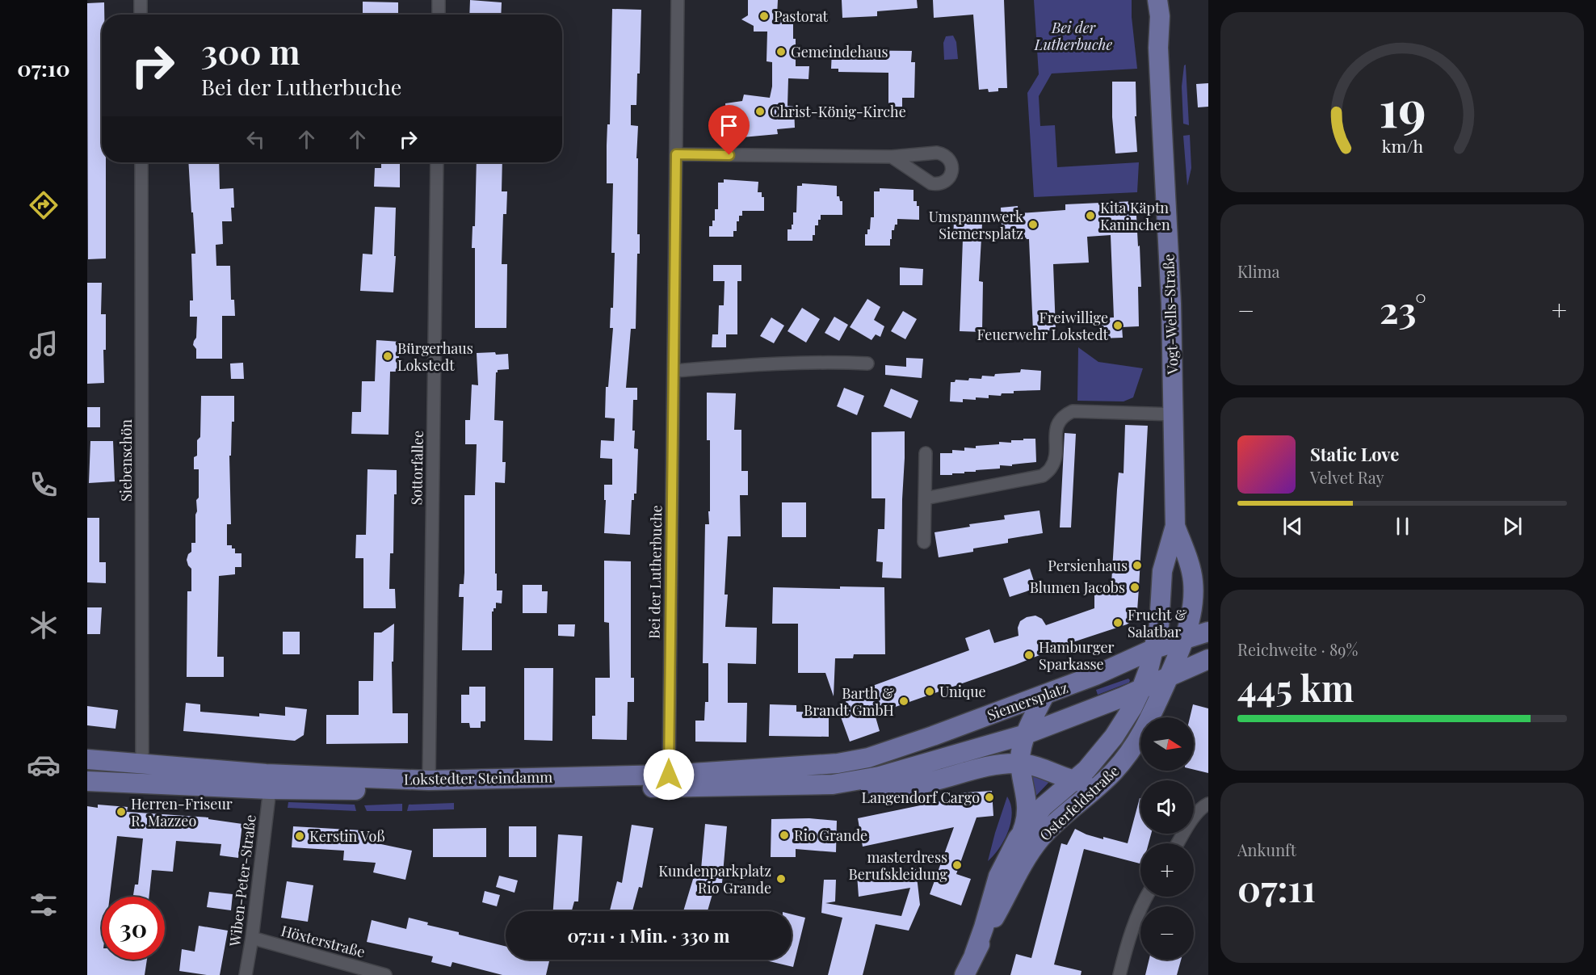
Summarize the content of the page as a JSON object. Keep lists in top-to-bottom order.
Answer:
{
  "streets": {
    "main road": [
      "Vogt-Wells-Straße",
      "Siemersplatz",
      "Lokstedter Steindamm",
      "Osterfeldstraße"
    ],
    "street": [
      "Siebenschön",
      "Sottorfallee",
      "Bei der Lutherbuche",
      "Wiben-Peter-Straße",
      "Höxterstraße"
    ]
  },
  "crossings": [
    ["Vogt-Wells-Straße", "Siemersplatz"],
    ["Vogt-Wells-Straße", "Osterfeldstraße"],
    ["Siebenschön", "Lokstedter Steindamm"],
    ["Sottorfallee", "Lokstedter Steindamm"],
    ["Bei der Lutherbuche", "Lokstedter Steindamm"],
    ["Siemersplatz", "Lokstedter Steindamm"],
    ["Siemersplatz", "Osterfeldstraße"],
    ["Lokstedter Steindamm", "Wiben-Peter-Straße"],
    ["Wiben-Peter-Straße", "Höxterstraße"]
  ],
  "parks": ["Bei der Lutherbuche"],
  "places": [
    "Pastorat",
    "Gemeindehaus",
    "Christ-König-Kirche",
    "Kita Käptn Kaninchen",
    "Umspannwerk Siemersplatz",
    "Freiwillige Feuerwehr Lokstedt",
    "Bürgerhaus Lokstedt",
    "Persienhaus",
    "Blumen Jacobs",
    "Frucht & Salatbar",
    "Hamburger Sparkasse",
    "Unique",
    "Barth & Brandt GmbH",
    "Langendorf Cargo",
    "Herren-Friseur R. Mazzeo",
    "Rio Grande",
    "Kerstin Voß",
    "masterdress Berufskleidung",
    "Kundenparkplatz Rio Grande"
  ],
  "north": "right",
  "page": {
    "tabs": "07:10",
    "turn": ["300 m", "Bei der Lutherbuche"],
    "tile": [
      "Klima",
      ["Reichweite · 89%", "445 km"],
      ["Ankunft", "07:11"]
    ],
    "heat": ["−", "23°", "+"],
    "song": ["Static Love", "Velvet Ray"],
    "map_buttons": ["+", "−"],
    "limit": "30",
    "trip": "07:11 · 1 Min. · 330 m",
    "gauge": ["19", "km/h"]
  }
}
